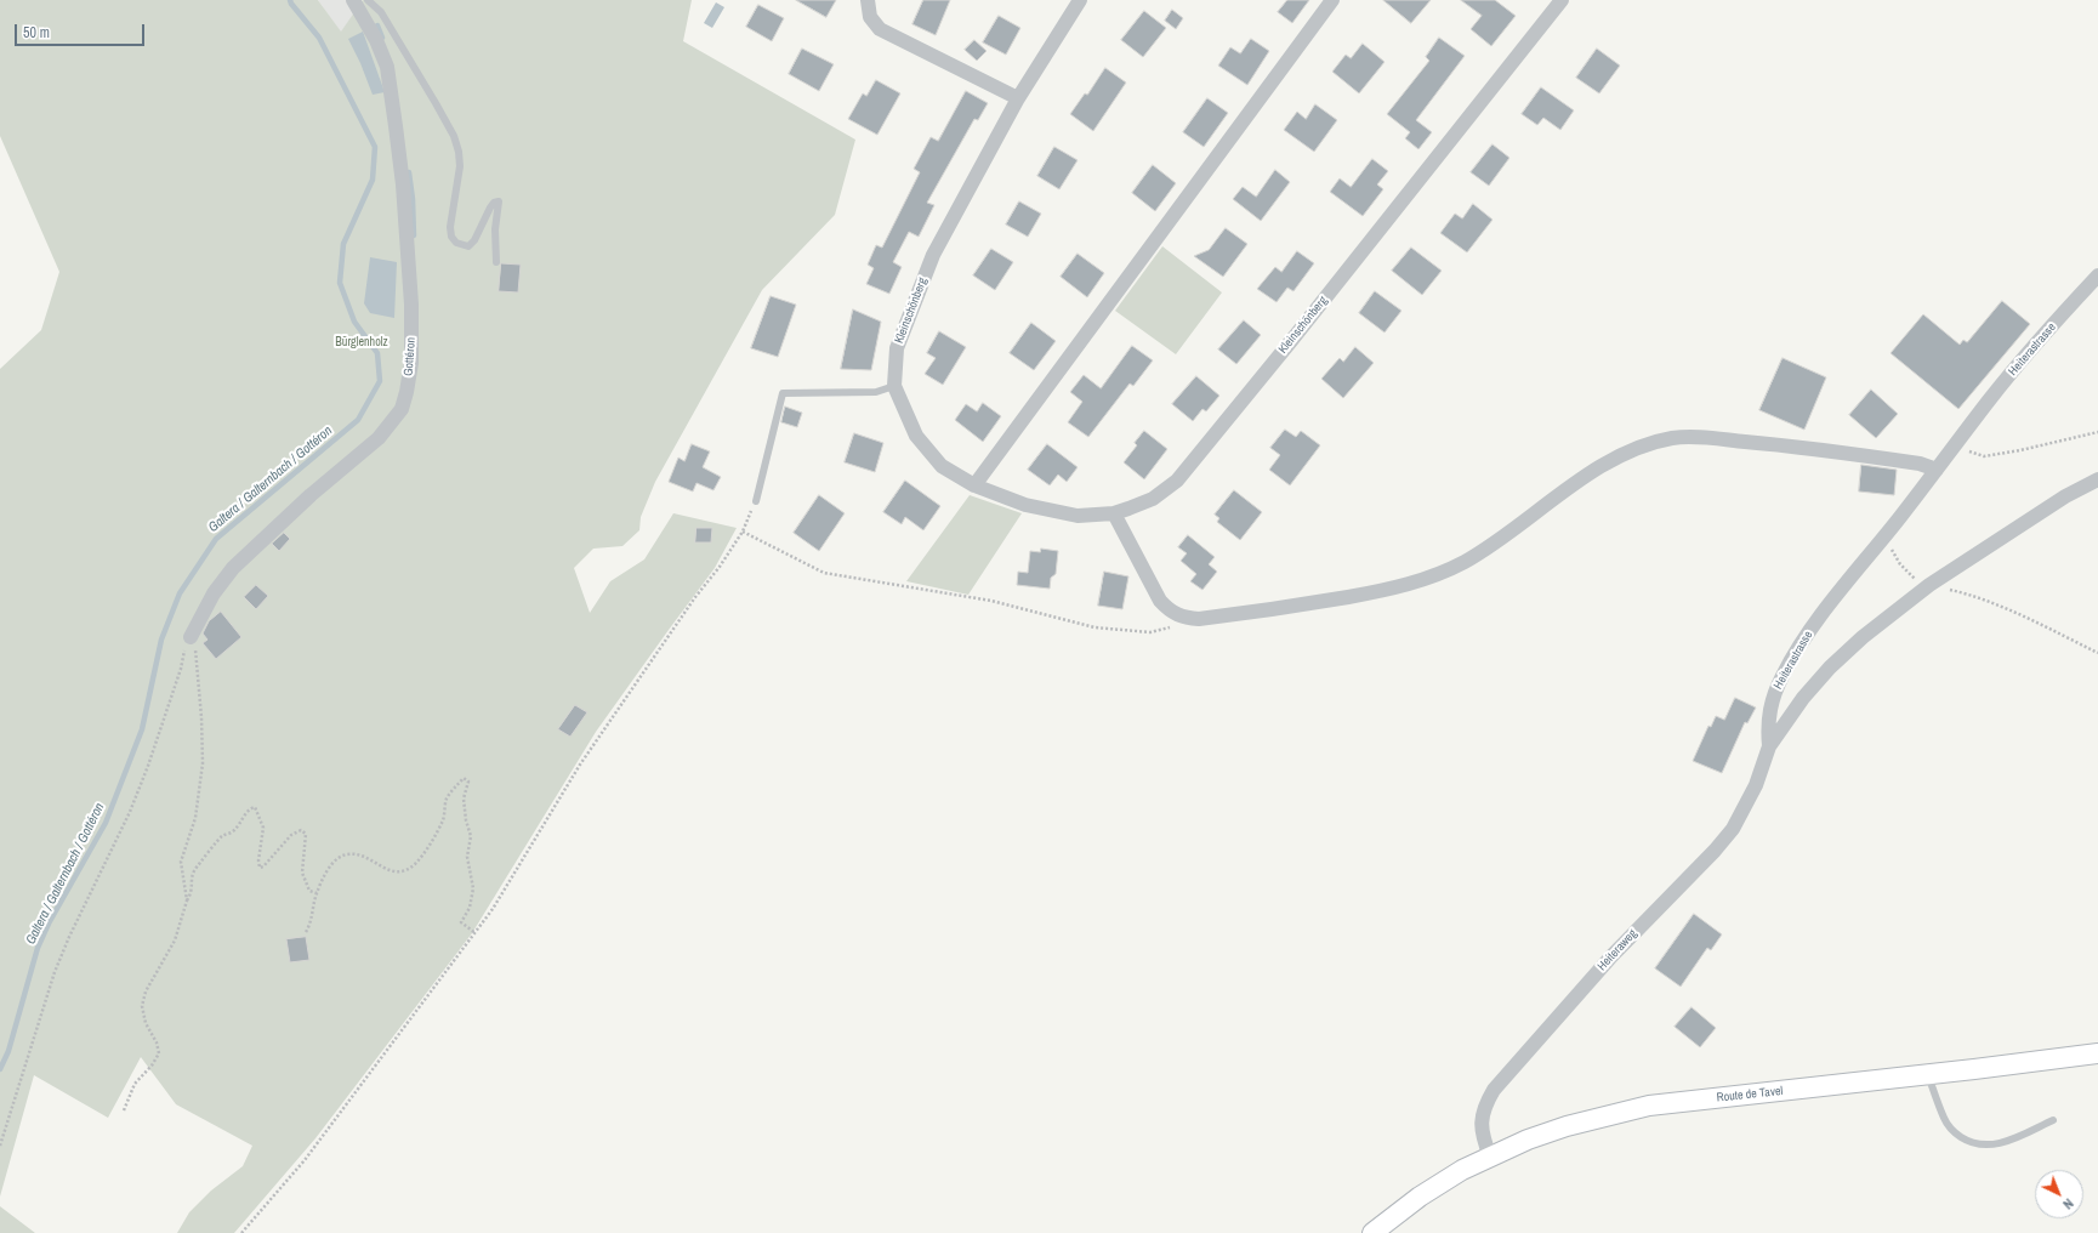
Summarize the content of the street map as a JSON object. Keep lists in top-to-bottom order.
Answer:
{
  "streets": {
    "main road": ["Route de Tavel"],
    "street": [
      "Kleinschönberg",
      "Heiterastrasse",
      "Gottéron",
      "Heiteraweg"
    ]
  },
  "crossings": [
    ["Heiterastrasse", "Heiteraweg"],
    ["Heiteraweg", "Route de Tavel"]
  ],
  "water": ["Galtera / Galternbach / Gottéron"],
  "parks": ["Bürglenholz"],
  "scale_bar": "50 m",
  "north": "bottom right"
}
